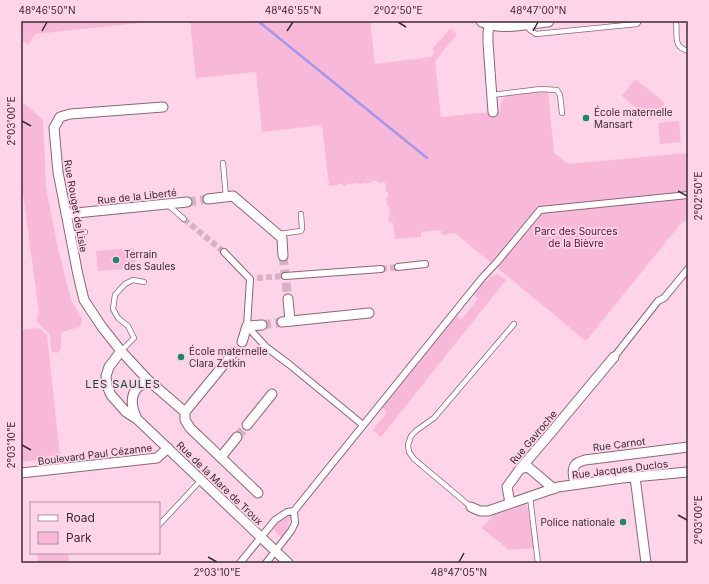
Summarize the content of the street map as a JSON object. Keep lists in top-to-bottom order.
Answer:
{
  "streets": {
    "street": [
      "Rue de la Liberté",
      "Rue Rouget de Lisle",
      "Rue Gavroche",
      "Rue Carnot",
      "Boulevard Paul Cézanne",
      "Rue Jacques Duclos",
      "Rue de la Mare de Troux"
    ]
  },
  "crossings": [
    ["Rue de la Liberté", "Rue Rouget de Lisle"],
    ["Rue Rouget de Lisle", "Rue de la Mare de Troux"],
    ["Rue Gavroche", "Rue Jacques Duclos"],
    ["Rue Carnot", "Rue Jacques Duclos"],
    ["Boulevard Paul Cézanne", "Rue de la Mare de Troux"]
  ],
  "districts": ["LES SAULES"],
  "parks": ["Parc des Sources de la Bièvre"],
  "places": [
    "École maternelle Mansart",
    "Terrain des Saules",
    "École maternelle Clara Zetkin",
    "Police nationale"
  ],
  "legend": ["Road", "Park"],
  "coordinates": [
    "48°46'50\"N",
    "48°46'55\"N",
    "2°02'50\"E",
    "48°47'00\"N",
    "2°03'00\"E",
    "2°03'10\"E",
    "48°47'05\"N"
  ]
}
